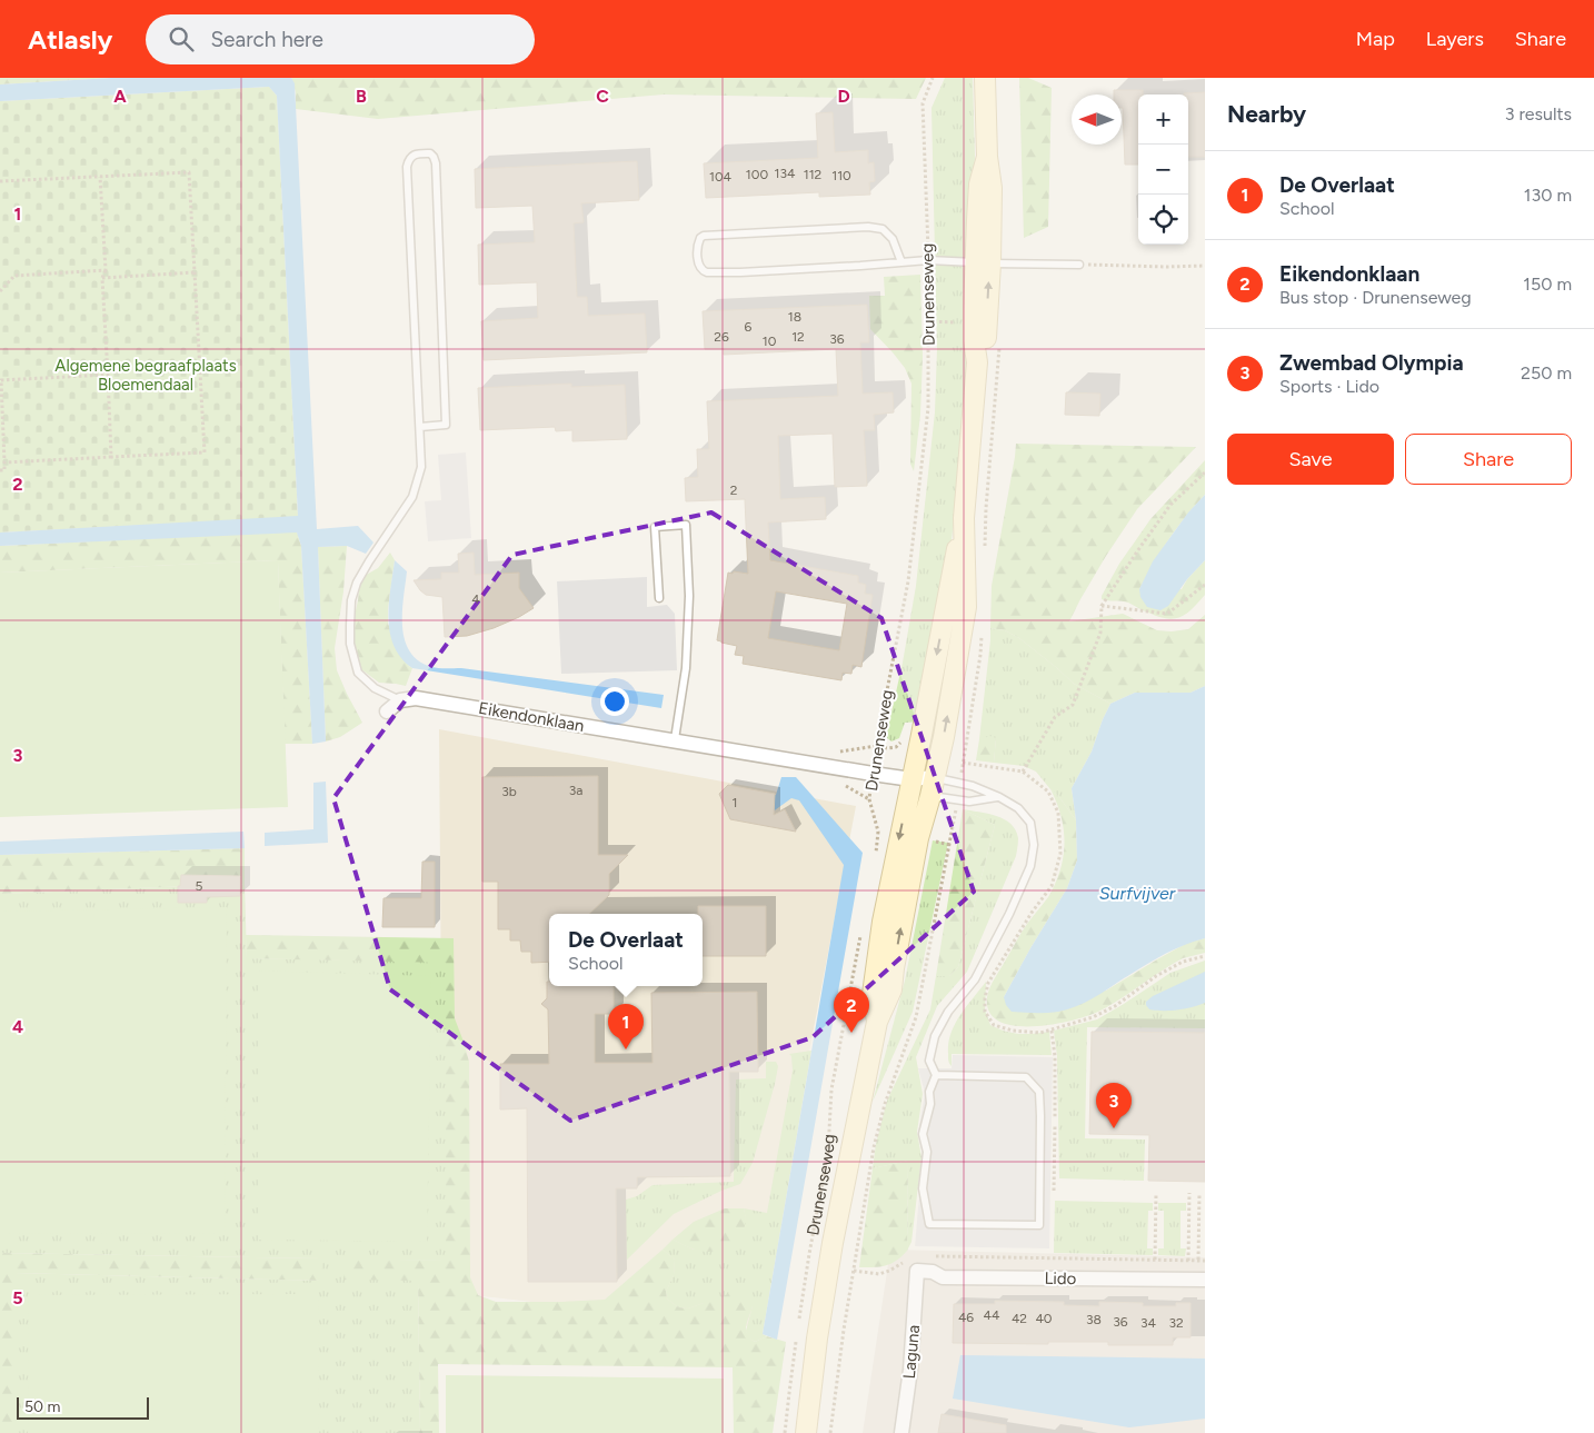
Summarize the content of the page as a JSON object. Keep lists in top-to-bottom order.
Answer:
{
  "streets": {
    "street": [
      "Drunenseweg",
      "Eikendonklaan",
      "Lido",
      "Laguna"
    ]
  },
  "crossings": [
    ["Drunenseweg", "Eikendonklaan"],
    ["Lido", "Laguna"]
  ],
  "water": ["Surfvijver"],
  "parks": ["Algemene begraafplaats Bloemendaal"],
  "house_numbers": [
    "134",
    "100",
    "112",
    "110",
    "104",
    "18",
    "6",
    "26",
    "12",
    "36",
    "10",
    "2",
    "4",
    "3a",
    "3b",
    "1",
    "5",
    "44",
    "46",
    "42",
    "40",
    "38",
    "36",
    "34",
    "32"
  ],
  "scale_bar": "50 m",
  "north": "left",
  "page": {
    "header": "Atlasly",
    "search": "Search here",
    "nav": ["Map", "Layers", "Share"],
    "heading": ["Nearby", "3 results"],
    "map_buttons": ["+", "−"],
    "list": [
      {
        "mark": "1",
        "name": "De Overlaat",
        "note": "School",
        "value": "130 m"
      },
      {
        "mark": "2",
        "name": "Eikendonklaan",
        "note": "Bus stop · Drunenseweg",
        "value": "150 m"
      },
      {
        "mark": "3",
        "name": "Zwembad Olympia",
        "note": "Sports · Lido",
        "value": "250 m"
      }
    ],
    "buttons": ["Save", "Share"],
    "popup": ["De Overlaat", "School"],
    "pins": ["2", "1", "3"],
    "scale": "50 m"
  },
  "grid": {
    "columns": [
      "A",
      "B",
      "C",
      "D"
    ],
    "rows": [
      "1",
      "2",
      "3",
      "4",
      "5"
    ]
  }
}
